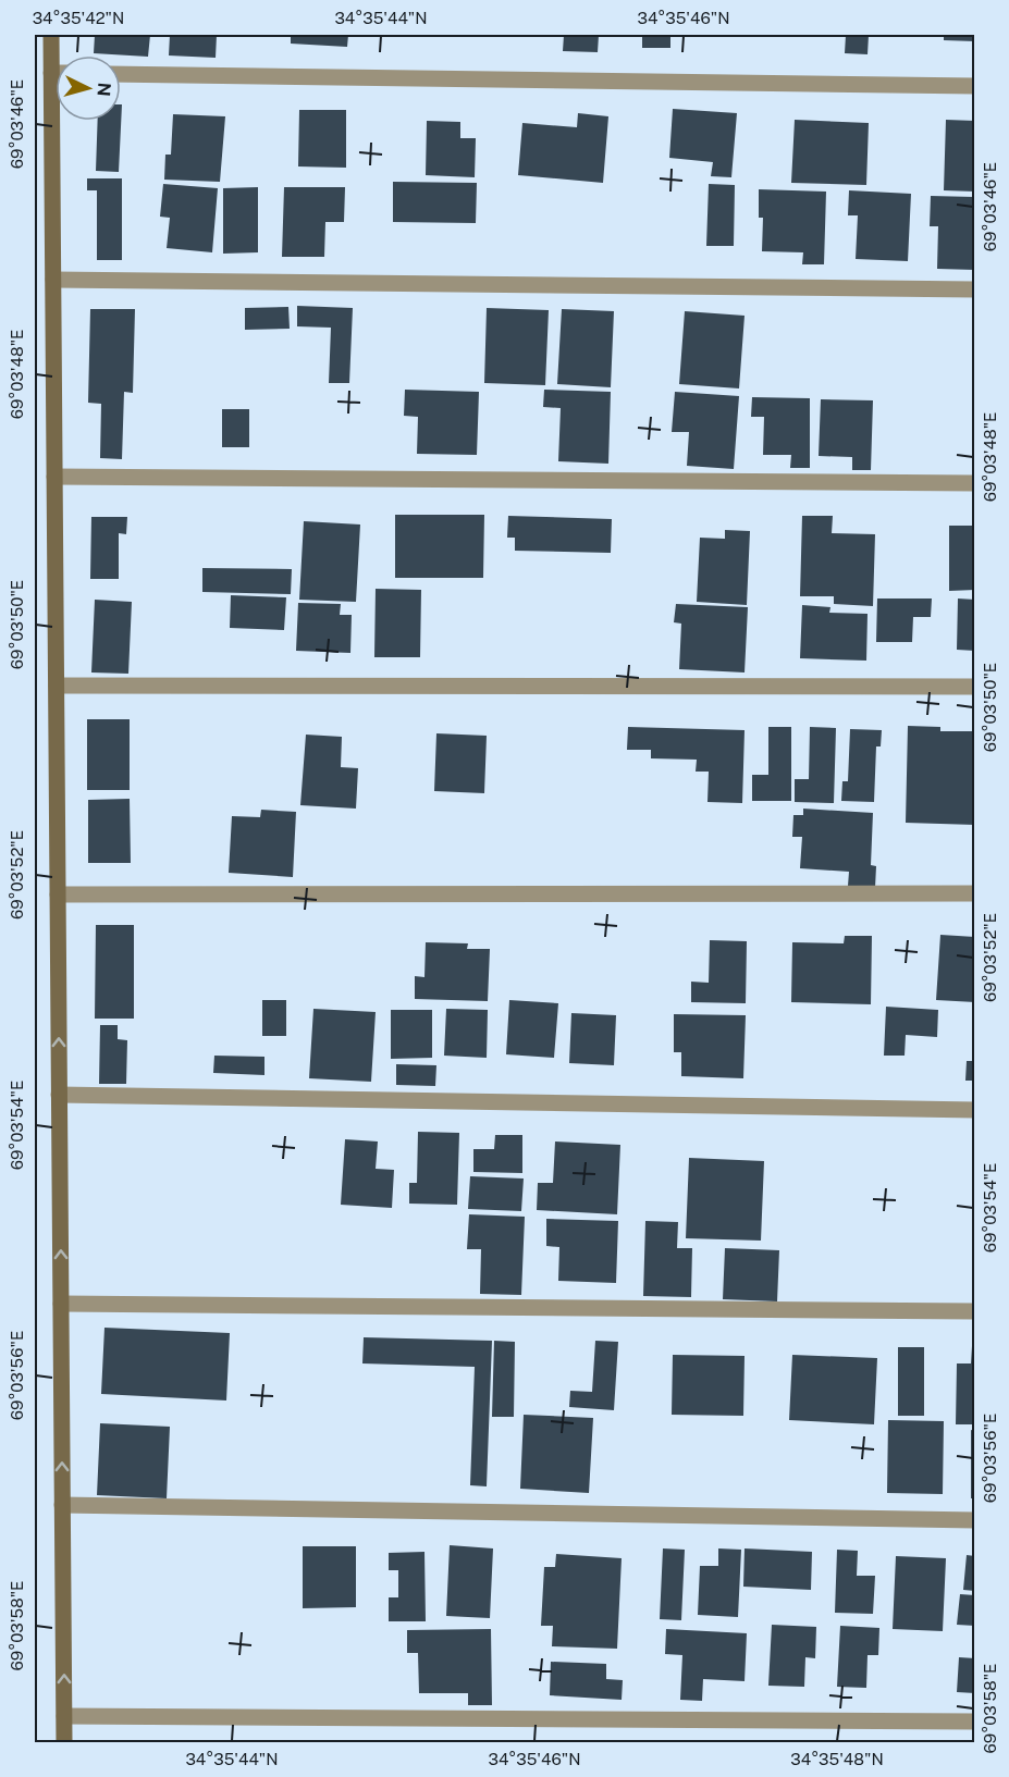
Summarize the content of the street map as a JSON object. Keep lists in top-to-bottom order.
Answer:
{
  "north": "right",
  "coordinates": [
    "34°35'42\"N",
    "34°35'44\"N",
    "34°35'46\"N",
    "69°03'46\"E",
    "69°03'48\"E",
    "69°03'50\"E",
    "69°03'52\"E",
    "69°03'54\"E",
    "69°03'56\"E",
    "69°03'58\"E",
    "34°35'48\"N"
  ]
}
